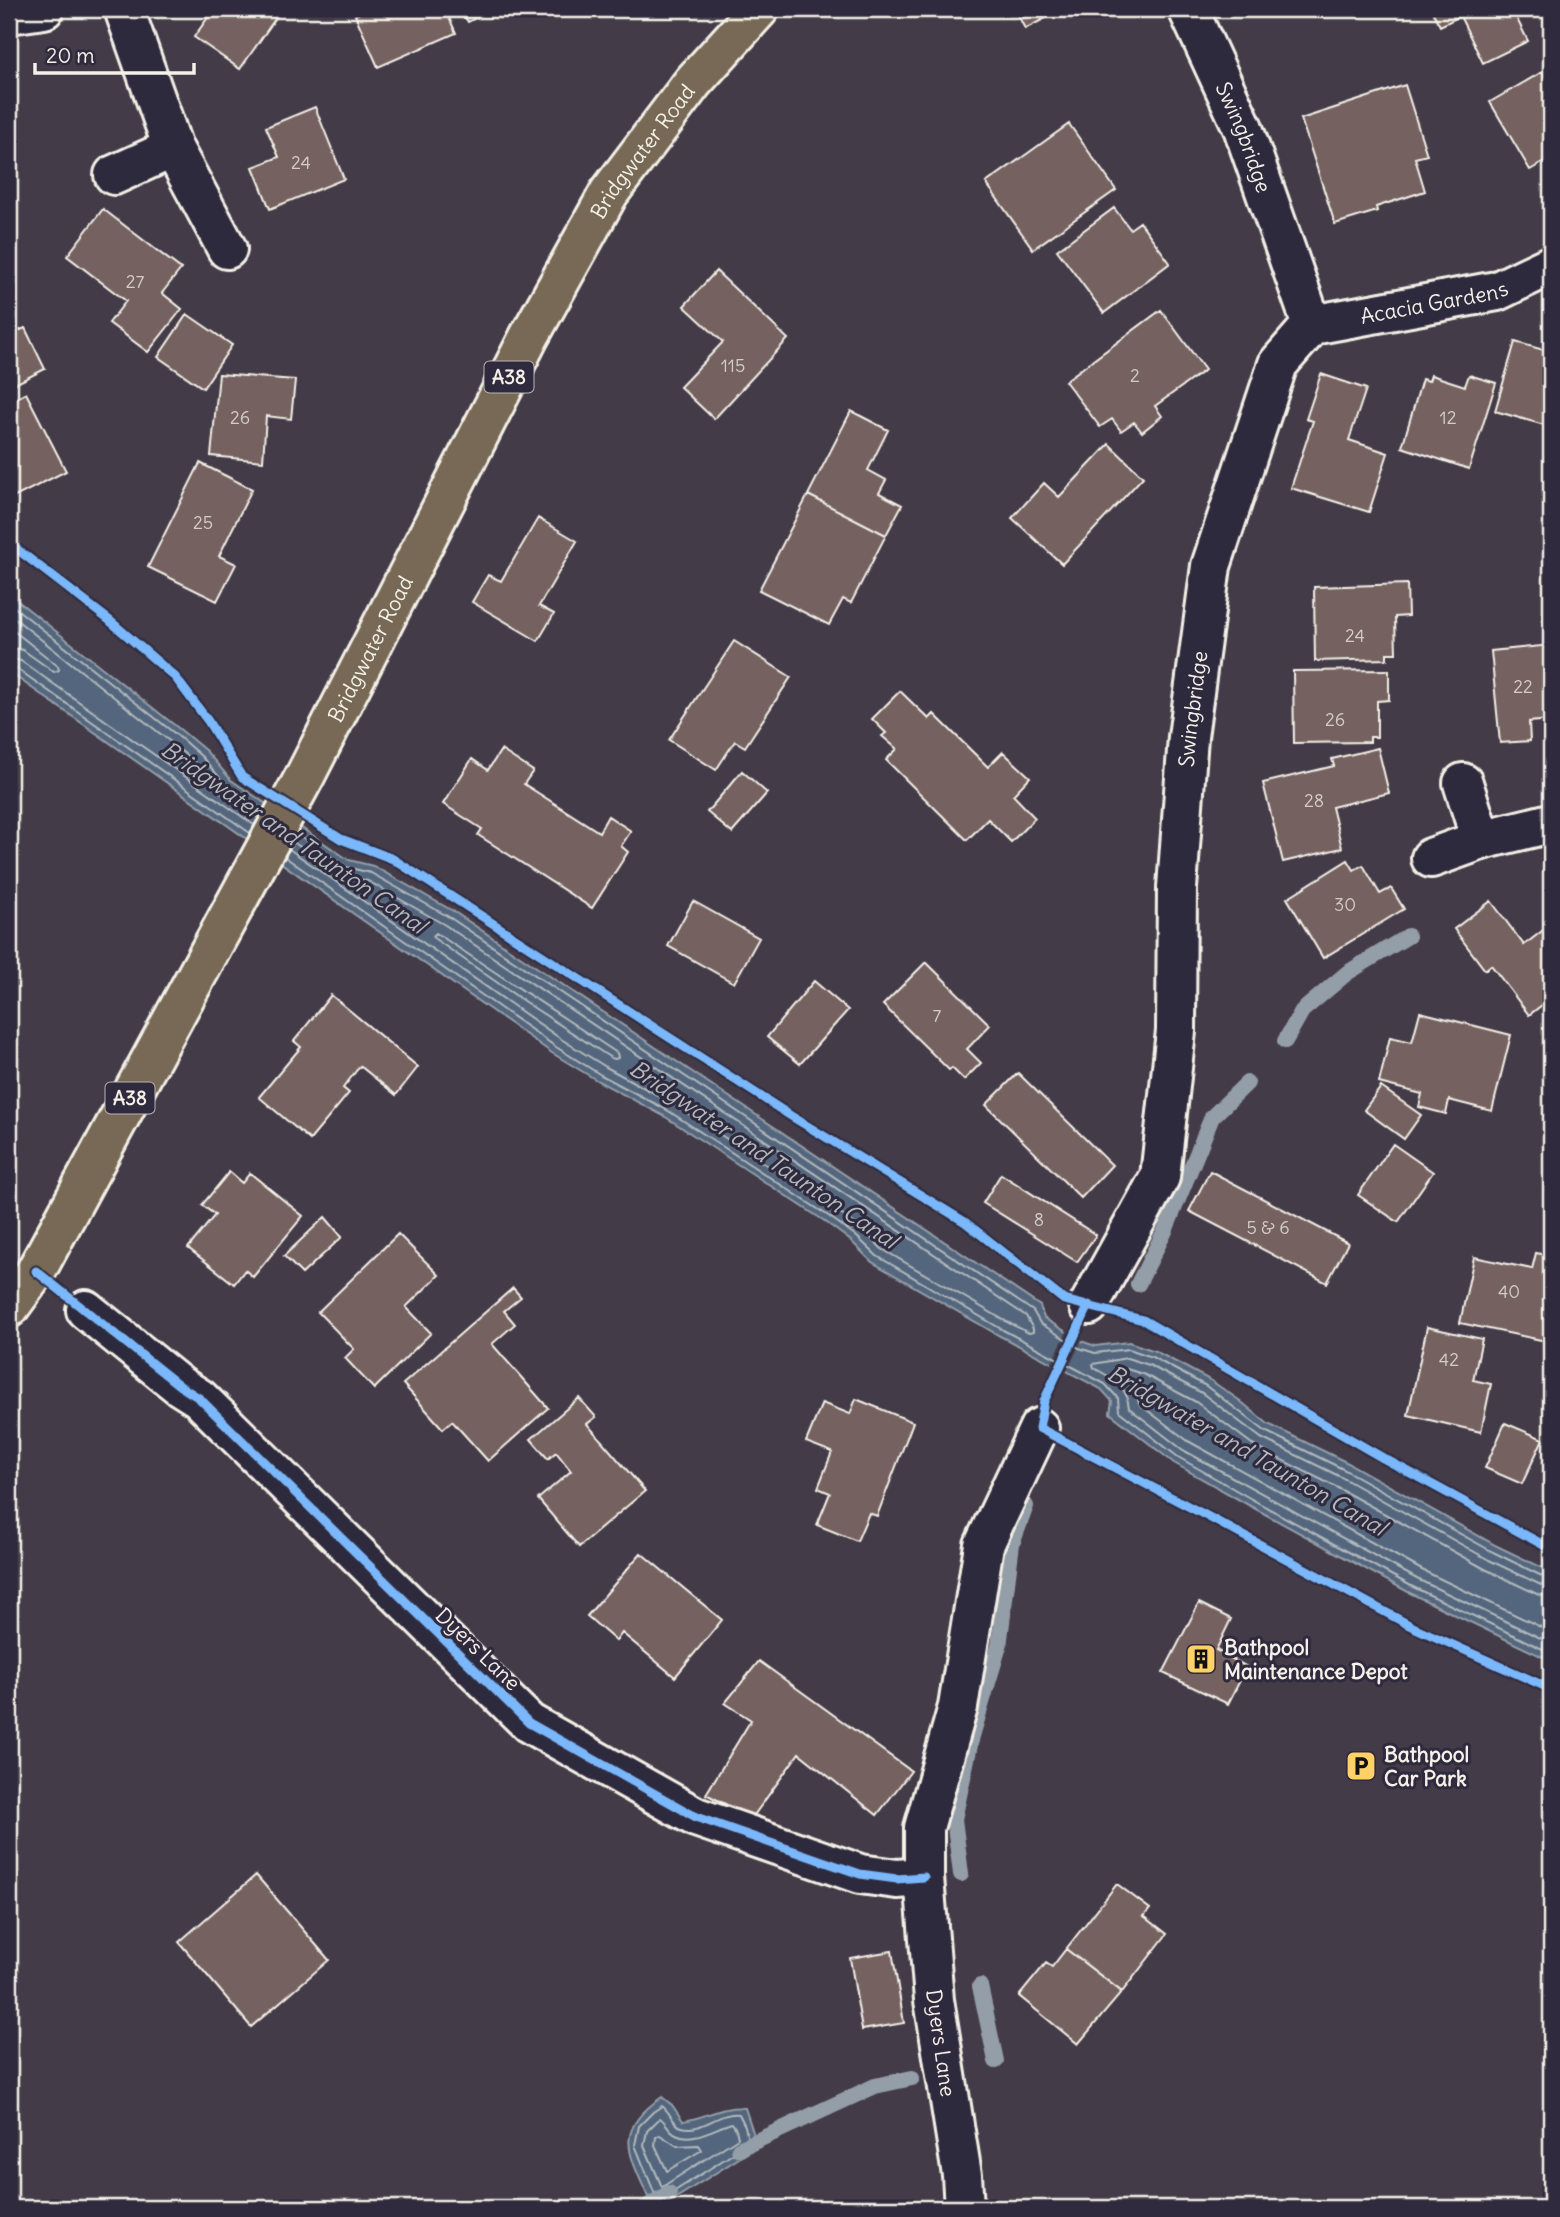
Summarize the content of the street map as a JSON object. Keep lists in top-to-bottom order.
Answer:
{
  "streets": {
    "main road": ["Bridgwater Road", "A38"],
    "street": ["Swingbridge", "Acacia Gardens", "Dyers Lane"]
  },
  "crossings": [
    ["Swingbridge", "Acacia Gardens"]
  ],
  "water": ["Bridgwater and Taunton Canal"],
  "places": {
    "building": ["Bathpool Maintenance Depot"],
    "parking": ["Bathpool Car Park"]
  },
  "house_numbers": [
    "24",
    "27",
    "115",
    "2",
    "26",
    "12",
    "25",
    "24",
    "22",
    "26",
    "28",
    "30",
    "7",
    "8",
    "5 & 6",
    "40",
    "42"
  ],
  "scale_bar": "20 m"
}
